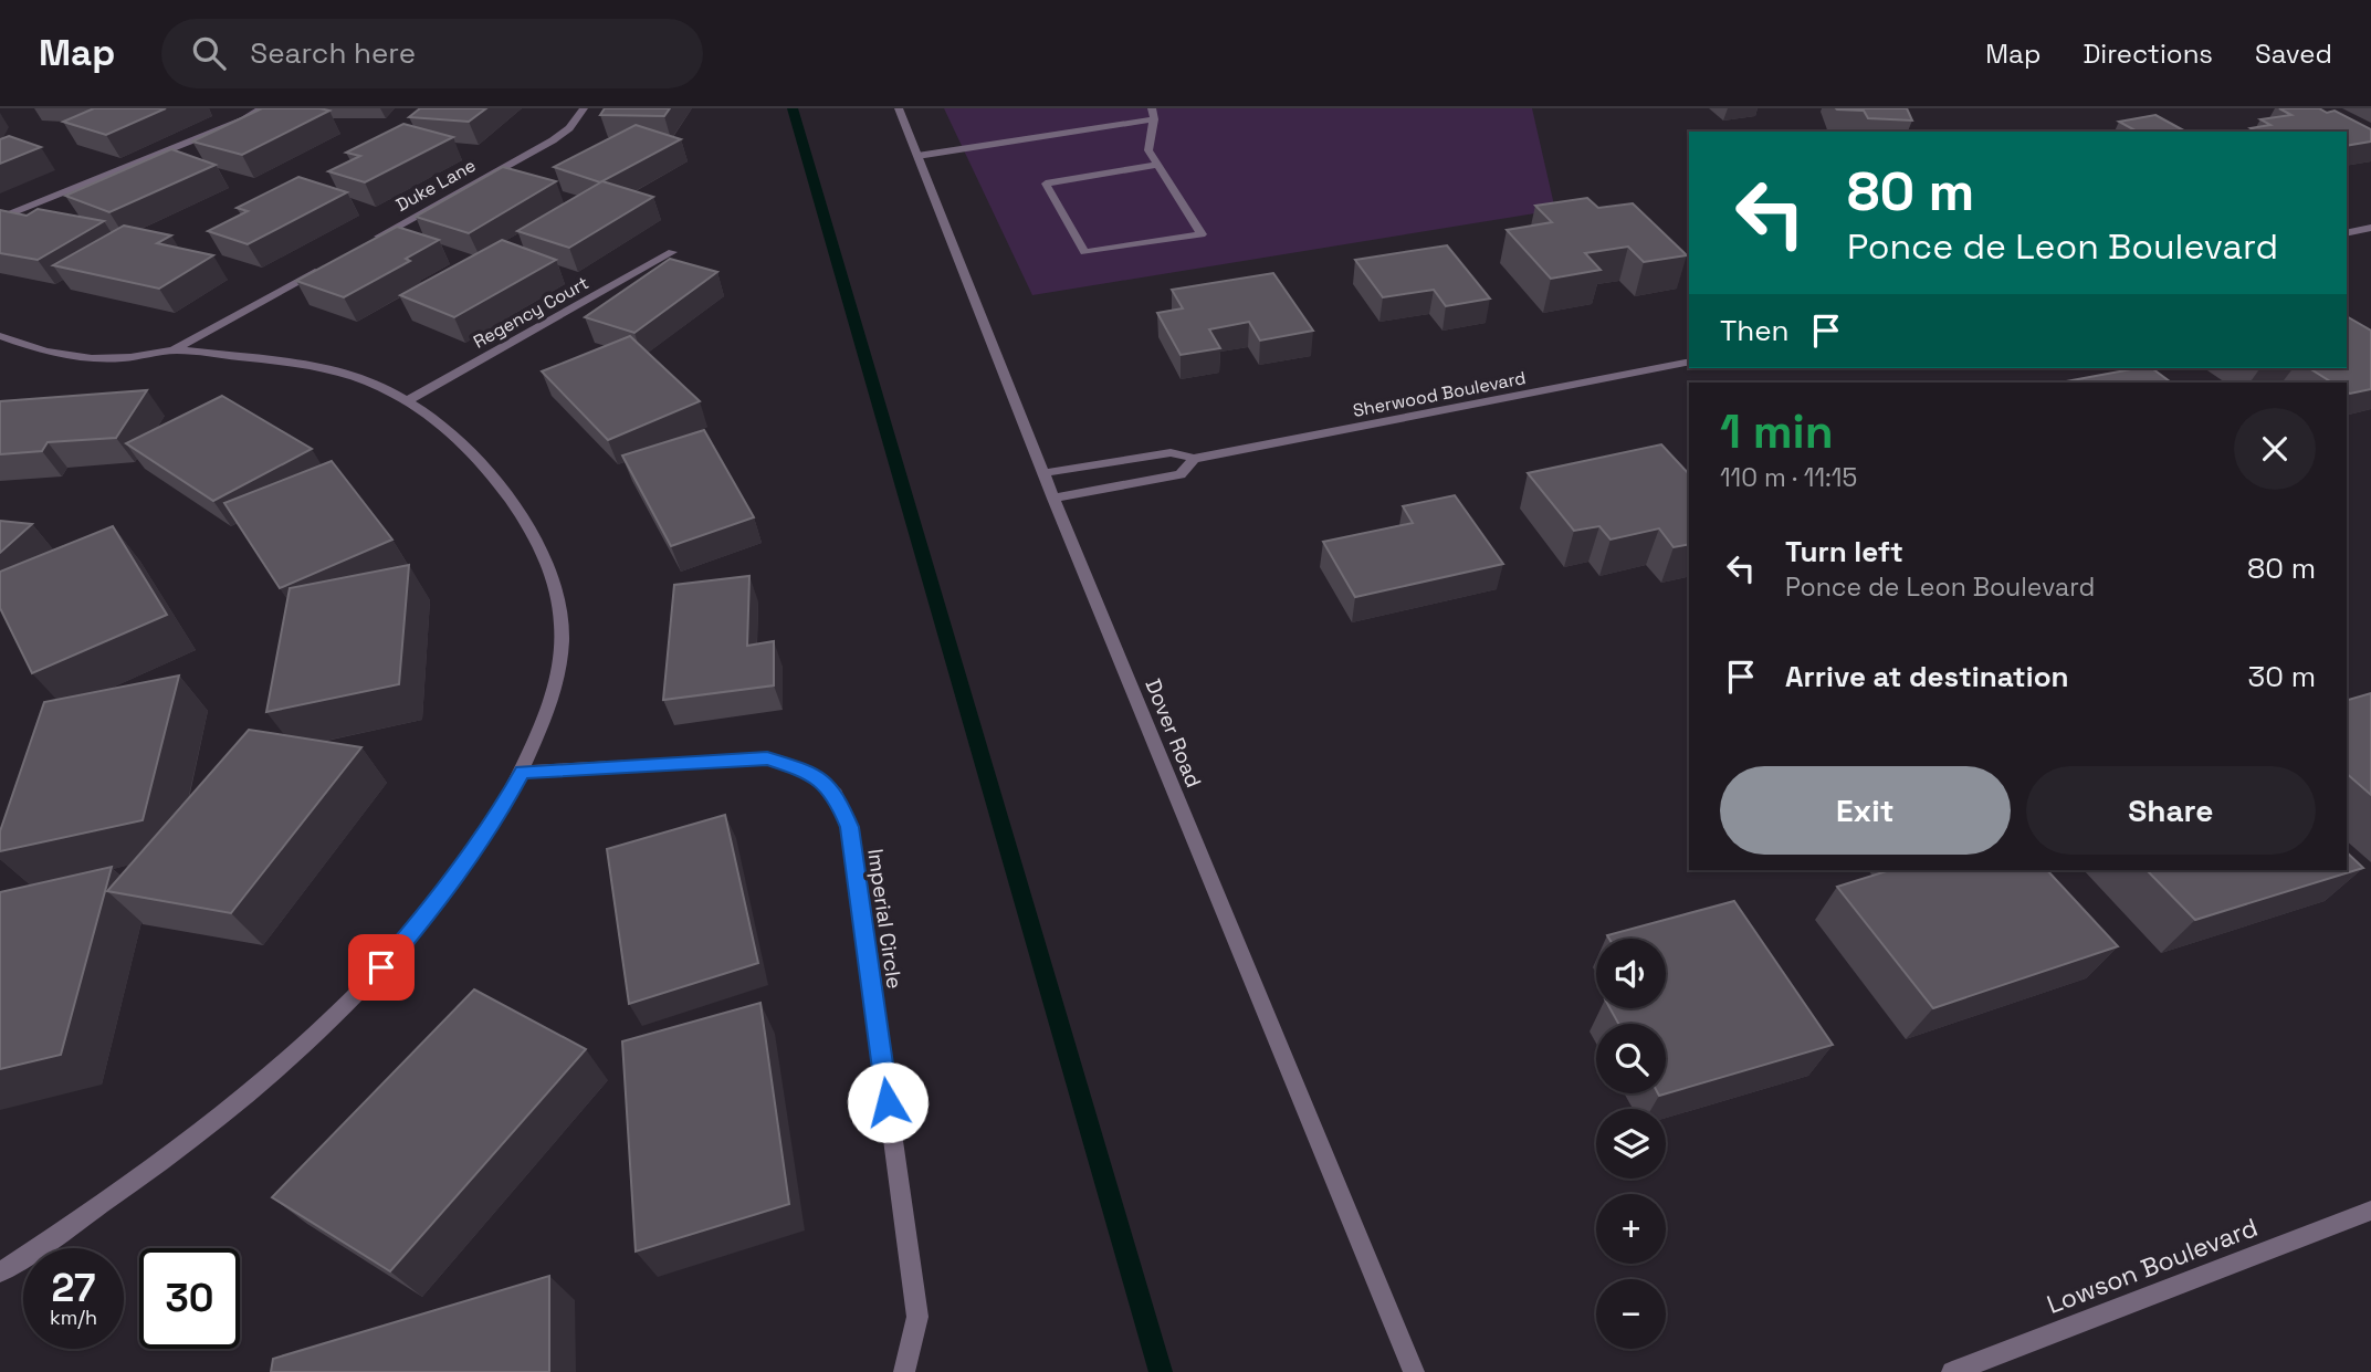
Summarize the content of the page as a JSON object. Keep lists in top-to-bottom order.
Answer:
{
  "streets": {
    "street": [
      "Duke Lane",
      "Regency Court",
      "Sherwood Boulevard",
      "Dover Road",
      "Imperial Circle",
      "Lowson Boulevard"
    ]
  },
  "crossings": [
    ["Sherwood Boulevard", "Dover Road"]
  ],
  "page": {
    "header": "Map",
    "search": "Search here",
    "nav": ["Map", "Directions", "Saved"],
    "turn": ["80 m", "Ponce de Leon Boulevard"],
    "then": "Then",
    "heading": ["1 min", "110 m · 11:15"],
    "list": [
      {
        "name": "Turn left",
        "note": "Ponce de Leon Boulevard",
        "value": "80 m"
      },
      {
        "name": "Arrive at destination",
        "value": "30 m"
      }
    ],
    "buttons": ["Exit", "Share"],
    "map_buttons": ["+", "−"],
    "speed": "27 km/h",
    "limit": "30"
  }
}
